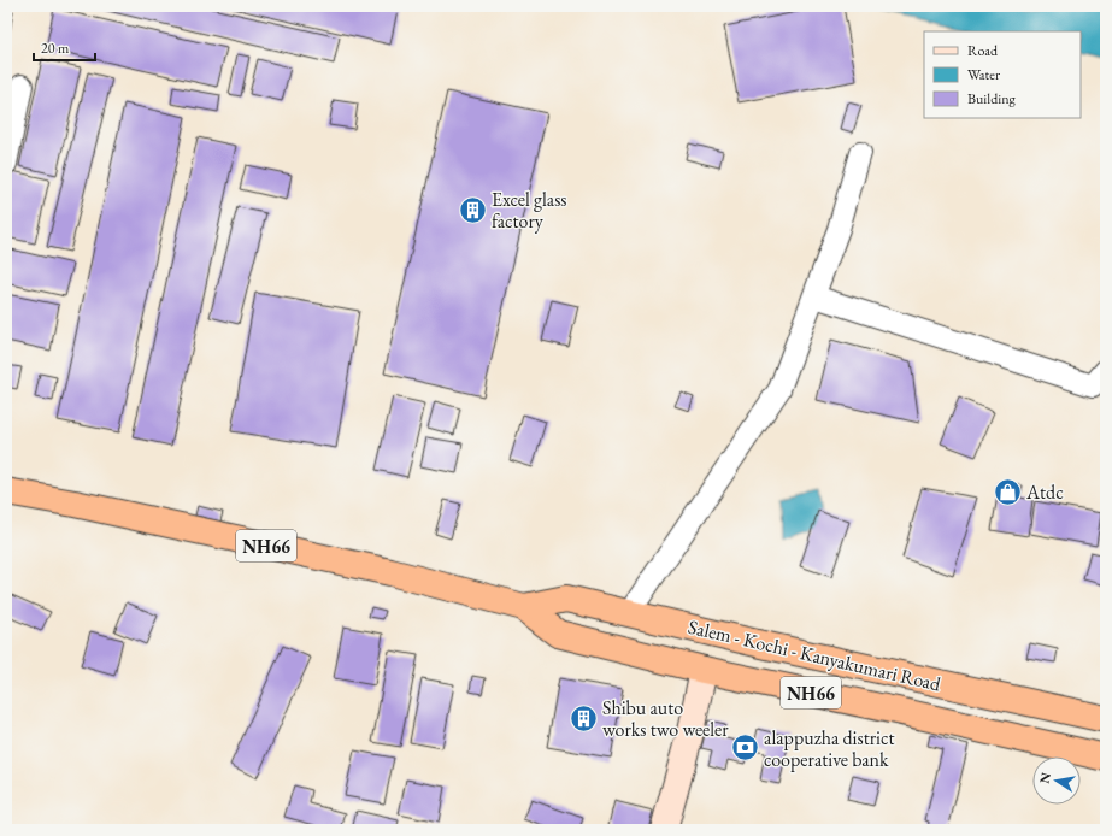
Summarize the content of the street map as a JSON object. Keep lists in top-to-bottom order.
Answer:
{
  "streets": {
    "highway": ["NH66", "Salem - Kochi - Kanyakumari Road"]
  },
  "places": {
    "building": ["Excel glass factory", "Shibu auto works two weeler"],
    "shop": ["Atdc"],
    "bank": ["alappuzha district cooperative bank"]
  },
  "legend": ["Road", "Water", "Building"],
  "scale_bar": "20 m",
  "north": "left"
}
